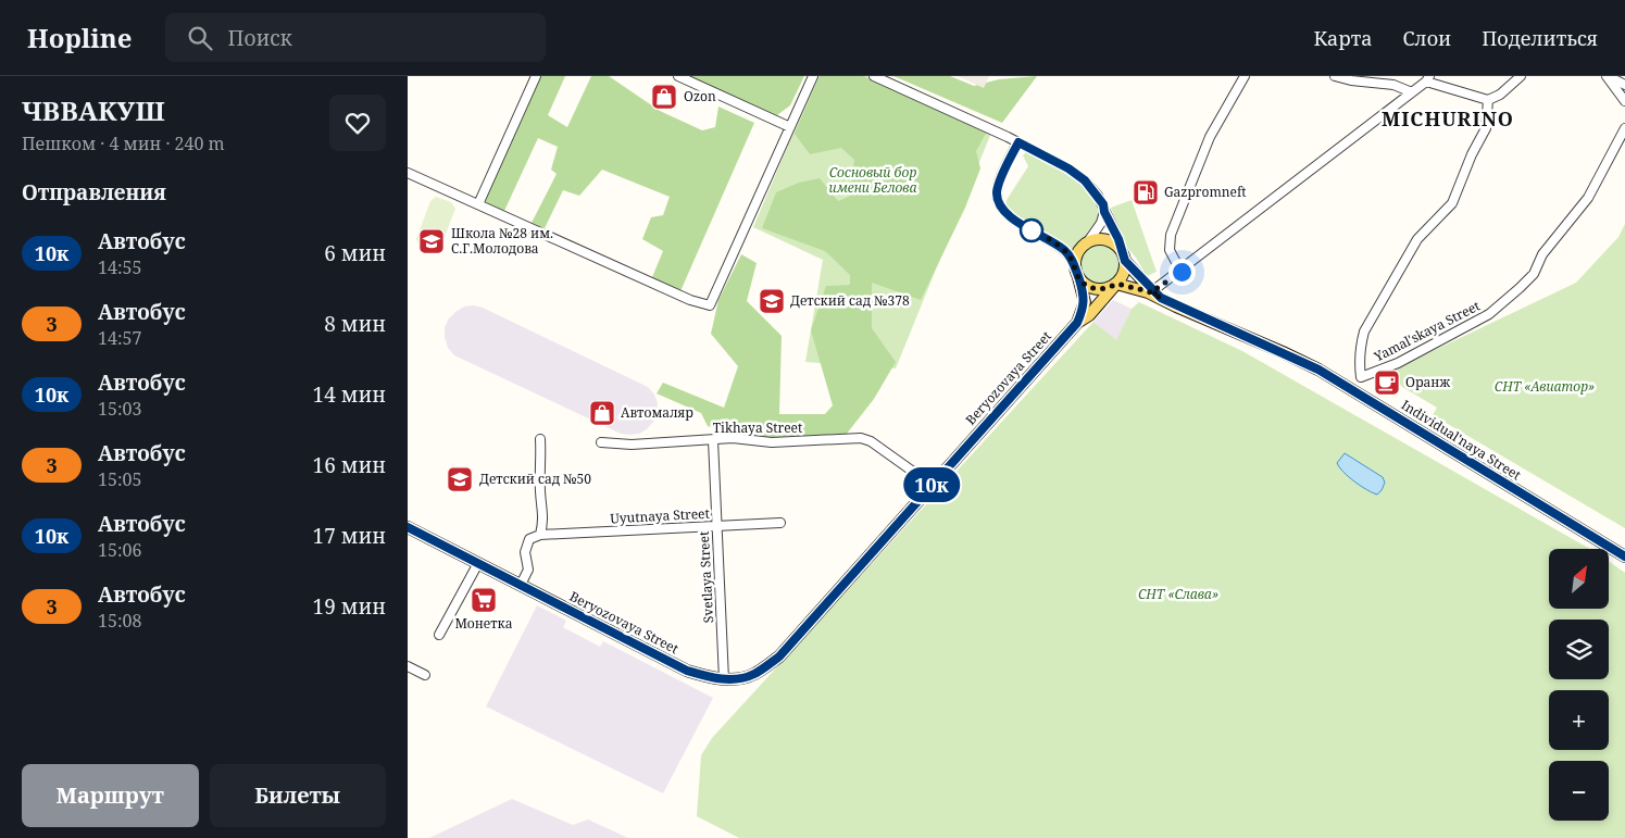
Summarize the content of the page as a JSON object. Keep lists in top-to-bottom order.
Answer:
{
  "streets": {
    "main road": ["Beryozovaya Street", "Individual'naya Street"],
    "street": [
      "Yamal'skaya Street",
      "Tikhaya Street",
      "Uyutnaya Street",
      "Svetlaya Street"
    ]
  },
  "crossings": [
    ["Beryozovaya Street", "Tikhaya Street"],
    ["Beryozovaya Street", "Individual'naya Street"],
    ["Beryozovaya Street", "Svetlaya Street"],
    ["Tikhaya Street", "Svetlaya Street"],
    ["Uyutnaya Street", "Svetlaya Street"]
  ],
  "districts": ["MICHURINO"],
  "parks": ["Сосновый бор имени Белова", "СНТ «Авиатор»", "СНТ «Слава»"],
  "places": {
    "shop": ["Ozon", "Автомаляр"],
    "fuel station": ["Gazpromneft"],
    "school or university": ["Школа №28 им. С.Г.Молодова", "Детский сад №378", "Детский сад №50"],
    "cafe": ["Оранж"],
    "supermarket": ["Монетка"]
  },
  "lines": ["bus line 10к"],
  "north": "top right",
  "page": {
    "header": "Hopline",
    "search": "Поиск",
    "nav": ["Карта", "Слои", "Поделиться"],
    "heading": [
      ["ЧВВАКУШ", "Пешком · 4 мин · 240 m"],
      "Отправления"
    ],
    "on_map": "10к",
    "list": [
      {
        "mark": "10к",
        "name": "Автобус",
        "note": "14:55",
        "value": "6 мин"
      },
      {
        "mark": "3",
        "name": "Автобус",
        "note": "14:57",
        "value": "8 мин"
      },
      {
        "mark": "10к",
        "name": "Автобус",
        "note": "15:03",
        "value": "14 мин"
      },
      {
        "mark": "3",
        "name": "Автобус",
        "note": "15:05",
        "value": "16 мин"
      },
      {
        "mark": "10к",
        "name": "Автобус",
        "note": "15:06",
        "value": "17 мин"
      },
      {
        "mark": "3",
        "name": "Автобус",
        "note": "15:08",
        "value": "19 мин"
      }
    ],
    "map_buttons": ["+", "−"],
    "buttons": ["Маршрут", "Билеты"]
  }
}
